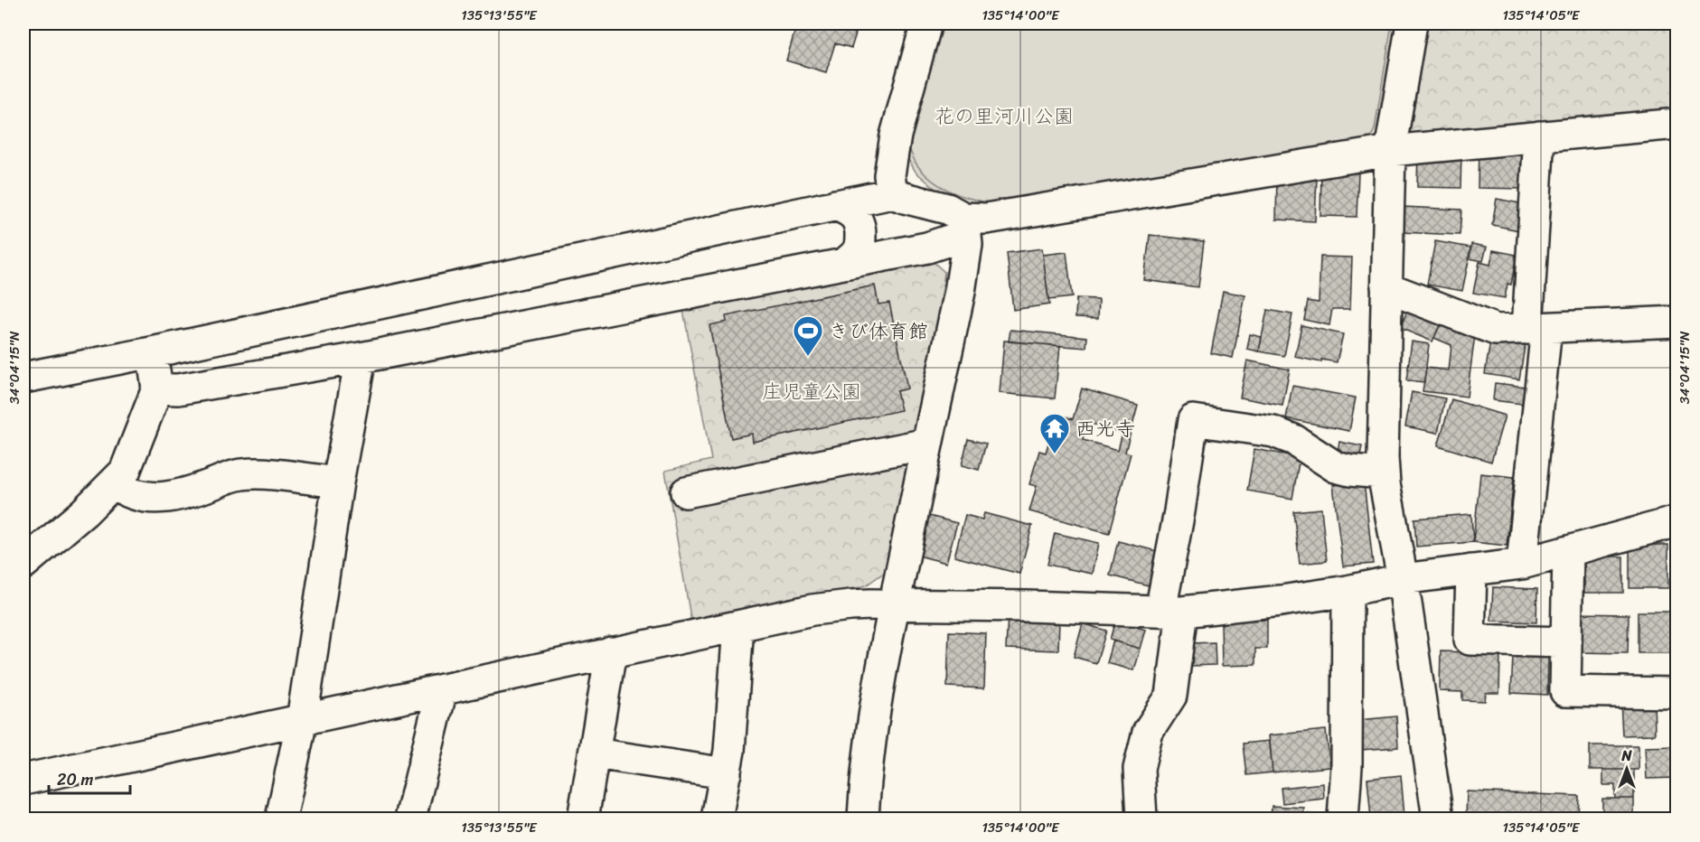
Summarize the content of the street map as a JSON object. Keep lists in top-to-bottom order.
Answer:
{
  "parks": ["花の里河川公園", "庄児童公園"],
  "places": {
    "sports": ["きび体育館"],
    "temple": ["西光寺"]
  },
  "scale_bar": "20 m",
  "north": "top",
  "coordinates": [
    "135°13'55\"E",
    "135°14'00\"E",
    "135°14'05\"E",
    "34°04'15\"N"
  ]
}
